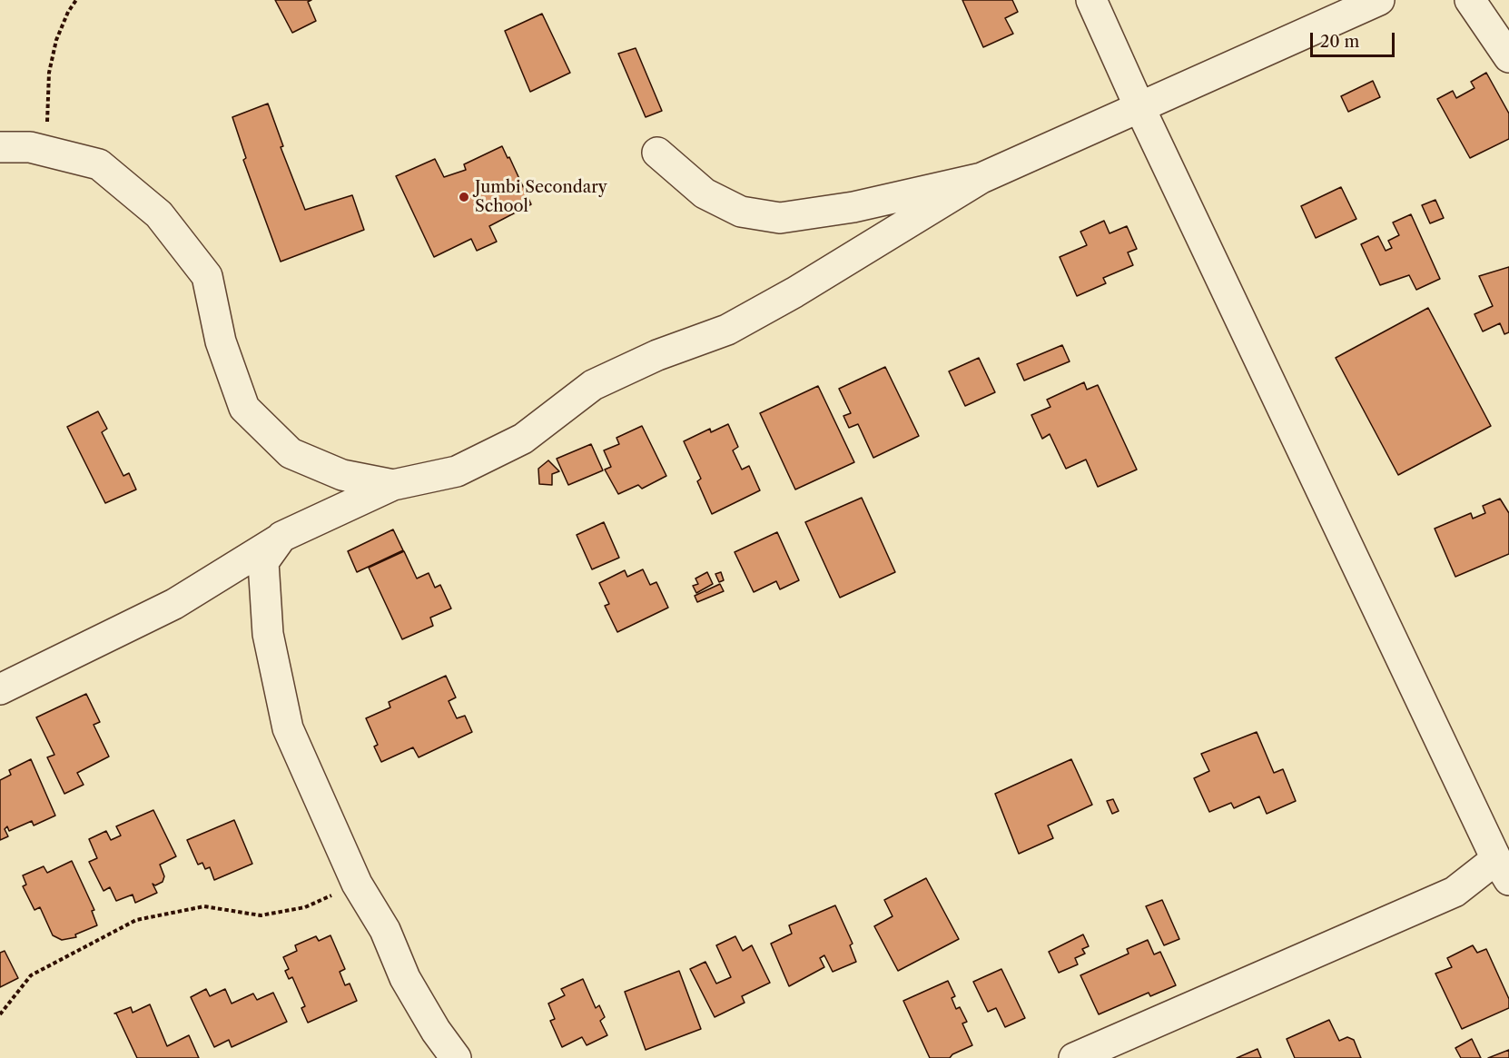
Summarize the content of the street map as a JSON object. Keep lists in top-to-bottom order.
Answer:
{
  "places": ["Jumbi Secondary School"],
  "scale_bar": "20 m"
}
